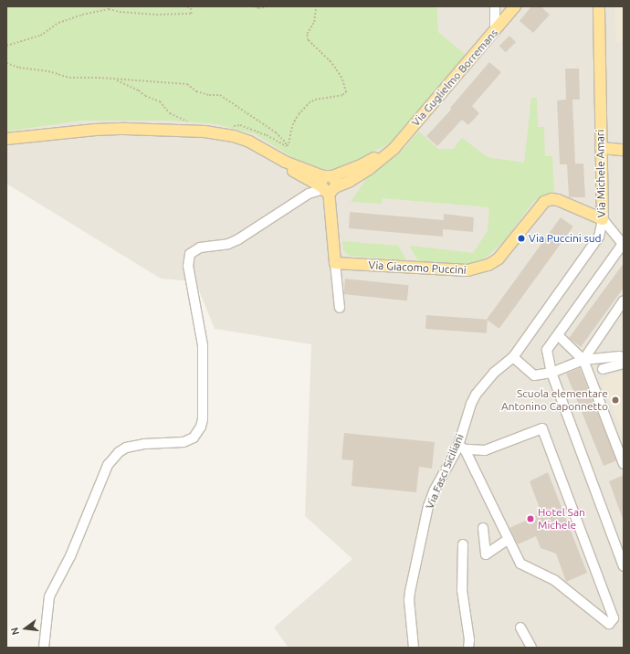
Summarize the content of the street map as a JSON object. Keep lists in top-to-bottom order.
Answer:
{
  "streets": {
    "main road": ["Via Guglielmo Borremans", "Via Michele Amari", "Via Giacomo Puccini"],
    "street": ["Via Fasci Siciliani"]
  },
  "crossings": [
    ["Via Michele Amari", "Via Giacomo Puccini"],
    ["Via Michele Amari", "Via Fasci Siciliani"]
  ],
  "places": ["Via Puccini sud", "Scuola elementare Antonino Caponnetto", "Hotel San Michele"],
  "north": "left"
}
